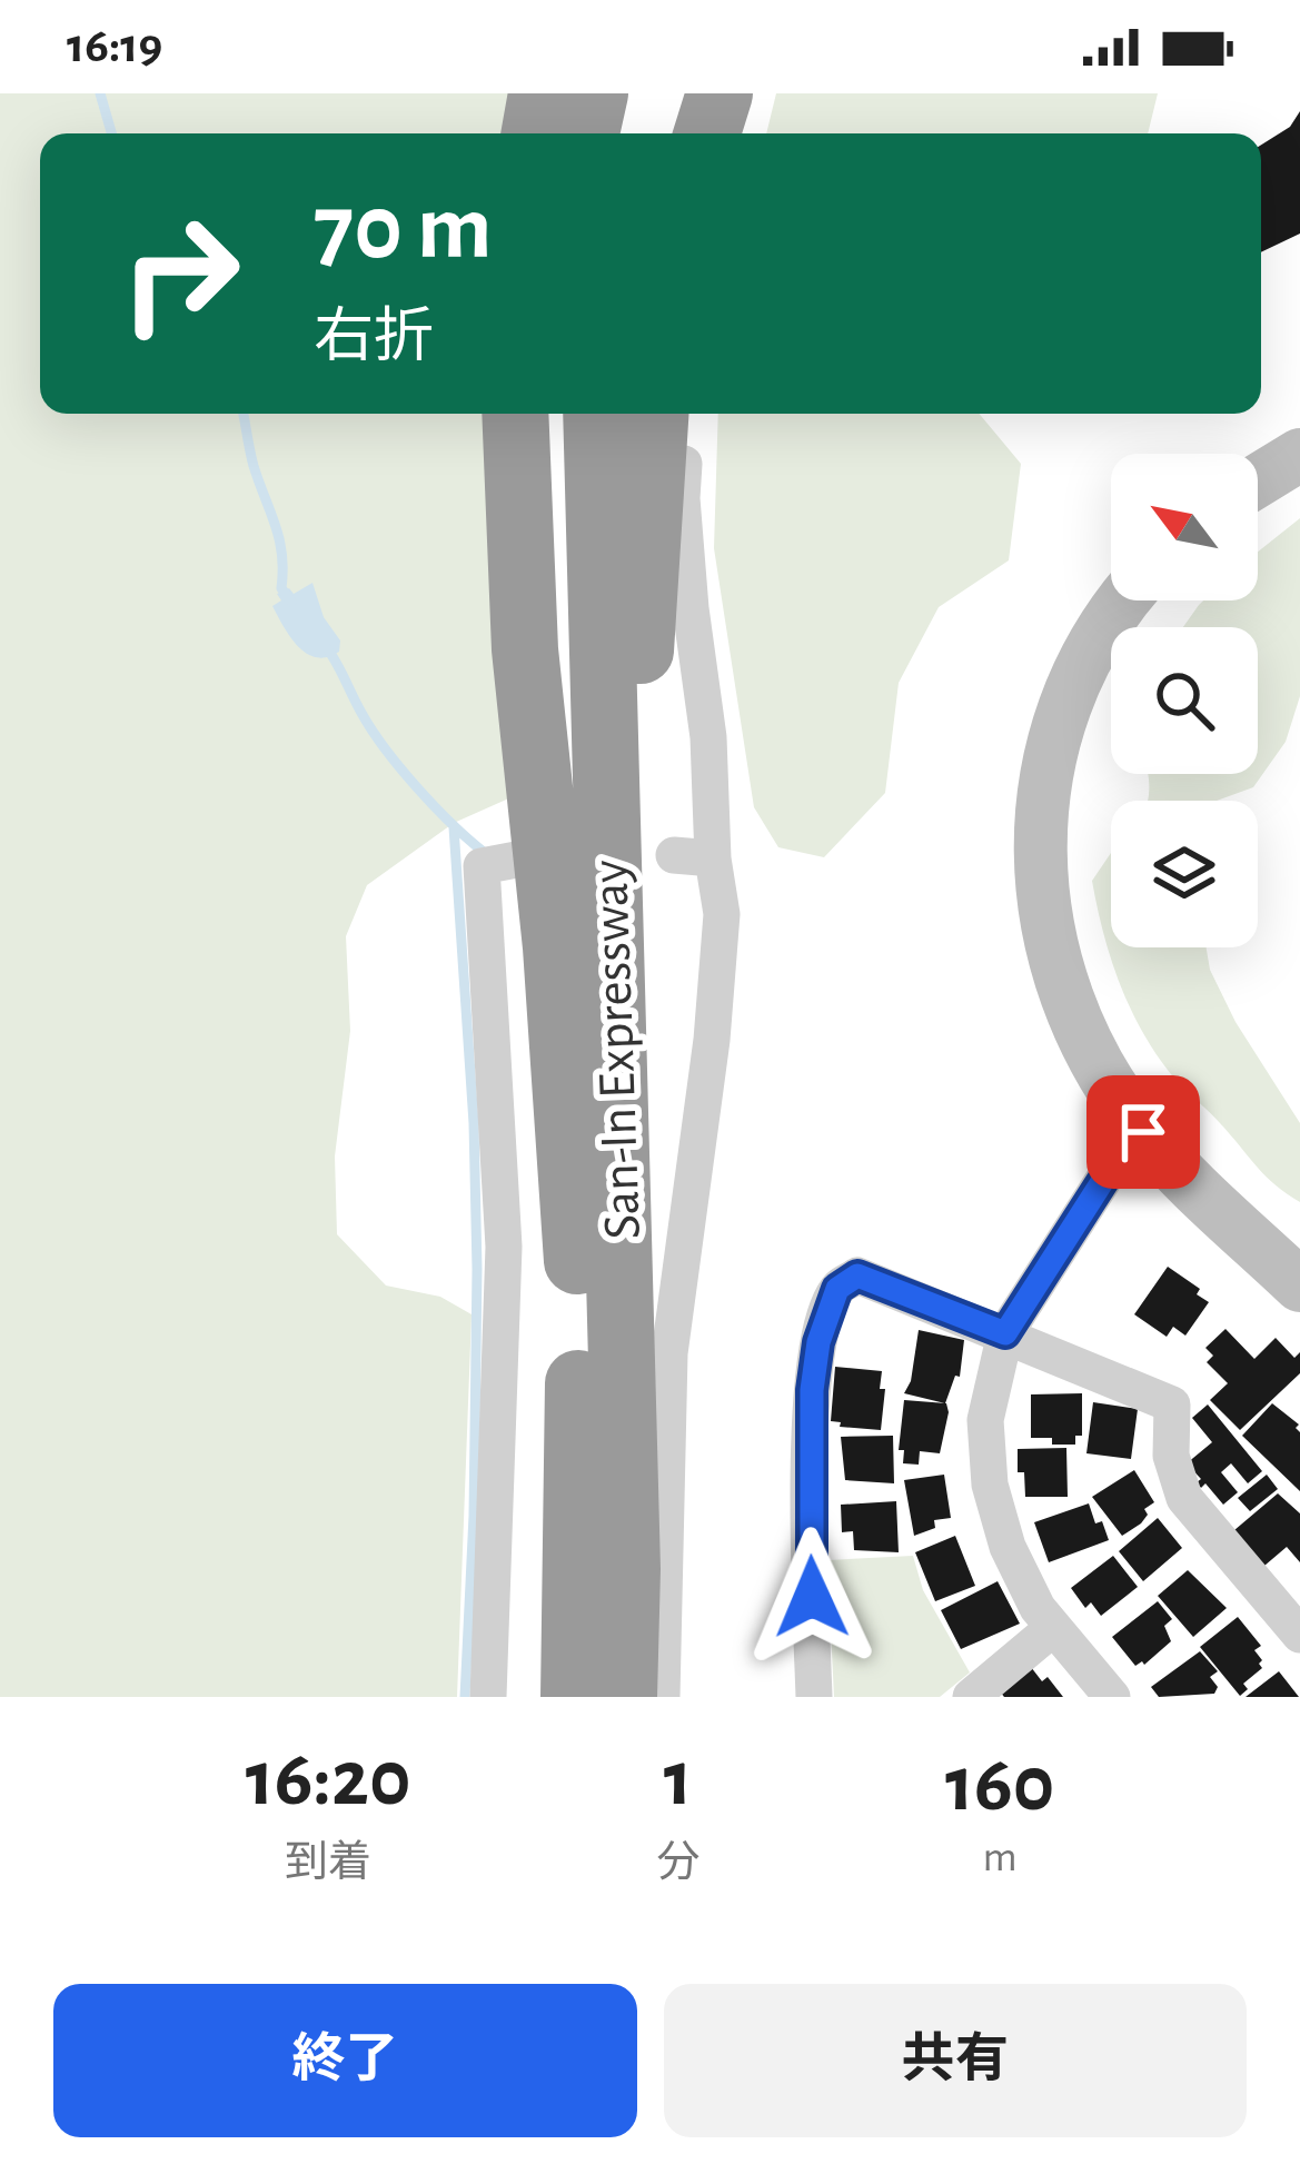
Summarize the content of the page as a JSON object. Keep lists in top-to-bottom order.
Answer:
{
  "streets": {
    "highway": ["San-In Expressway"]
  },
  "north": "top left",
  "page": {
    "status": "16:19",
    "turn": ["70 m", "右折"],
    "eta": [
      "16:20",
      "到着",
      "1",
      "分",
      "160",
      "m"
    ],
    "buttons": ["終了", "共有"]
  }
}
